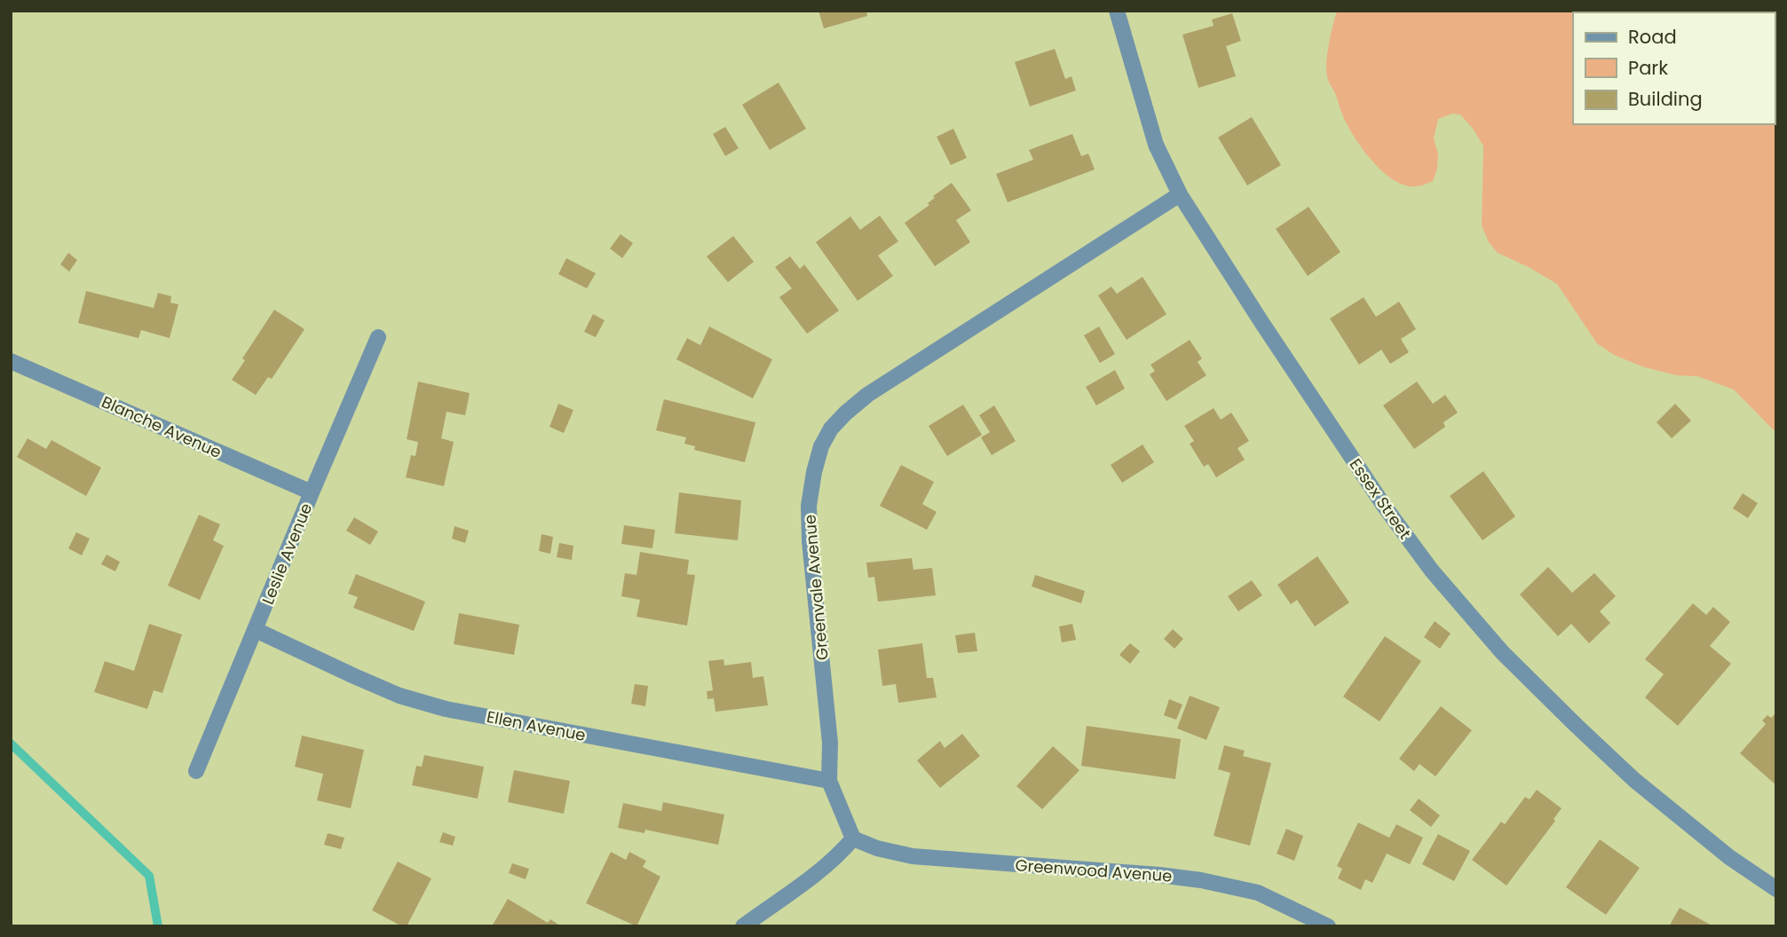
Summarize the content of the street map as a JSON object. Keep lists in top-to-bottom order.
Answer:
{
  "streets": {
    "street": [
      "Blanche Avenue",
      "Essex Street",
      "Leslie Avenue",
      "Greenvale Avenue",
      "Ellen Avenue",
      "Greenwood Avenue"
    ]
  },
  "crossings": [
    ["Blanche Avenue", "Leslie Avenue"],
    ["Essex Street", "Greenvale Avenue"],
    ["Leslie Avenue", "Ellen Avenue"],
    ["Greenvale Avenue", "Ellen Avenue"],
    ["Greenvale Avenue", "Greenwood Avenue"]
  ],
  "legend": ["Road", "Park", "Building"]
}
